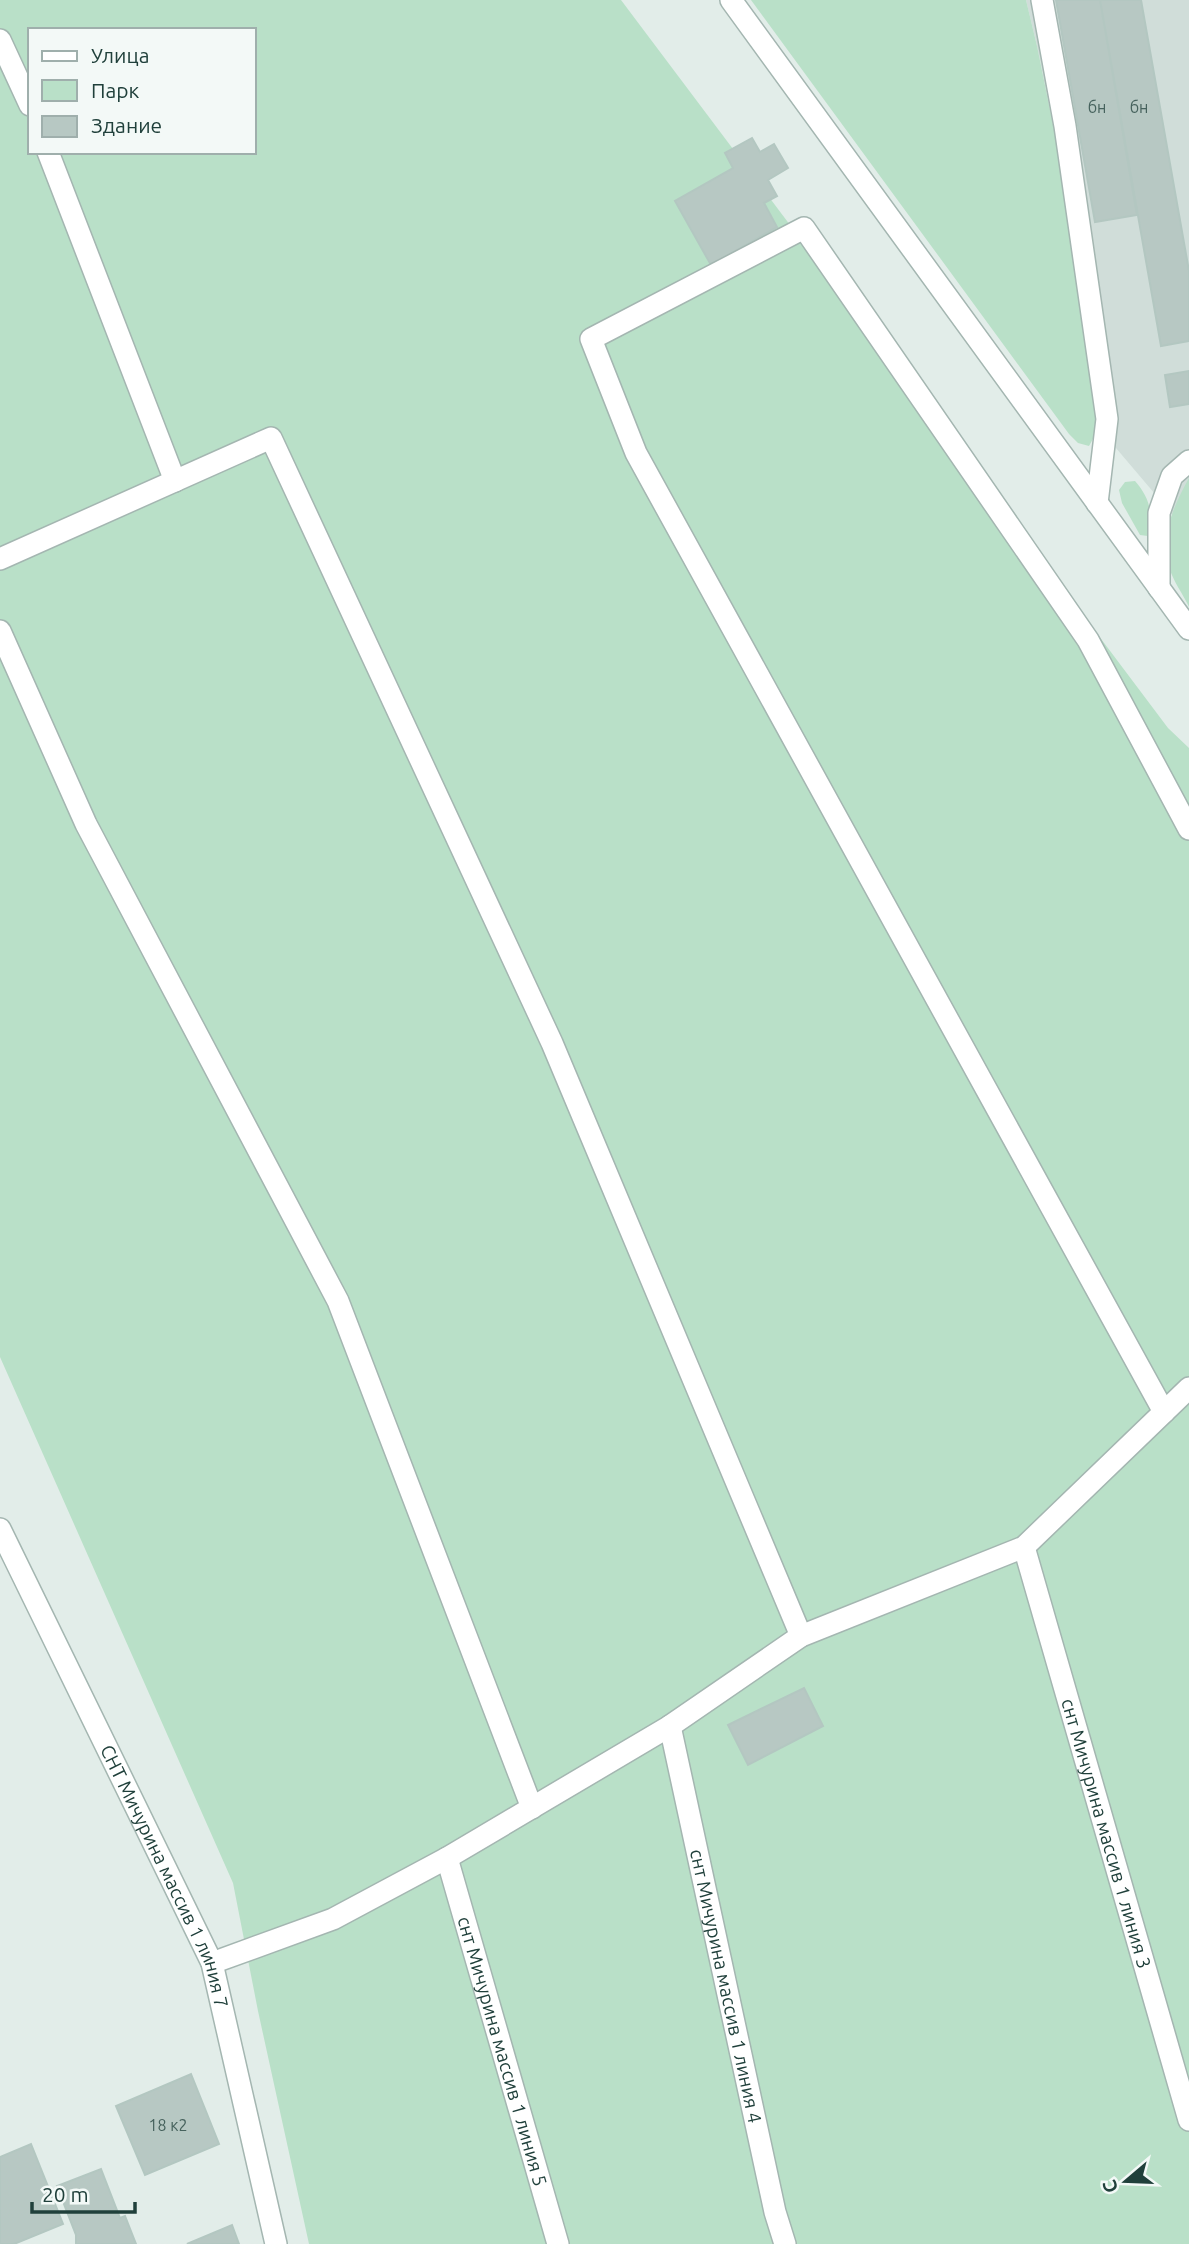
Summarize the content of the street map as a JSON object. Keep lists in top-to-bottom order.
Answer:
{
  "streets": {
    "street": [
      "снт Мичурина массив 1 линия 3",
      "СНТ Мичурина массив 1 линия 7",
      "снт Мичурина массив 1 линия 4",
      "снт Мичурина массив 1 линия 5"
    ]
  },
  "house_numbers": ["бн", "бн", "18 к2"],
  "legend": ["Улица", "Парк", "Здание"],
  "scale_bar": "20 m",
  "north": "left"
}
